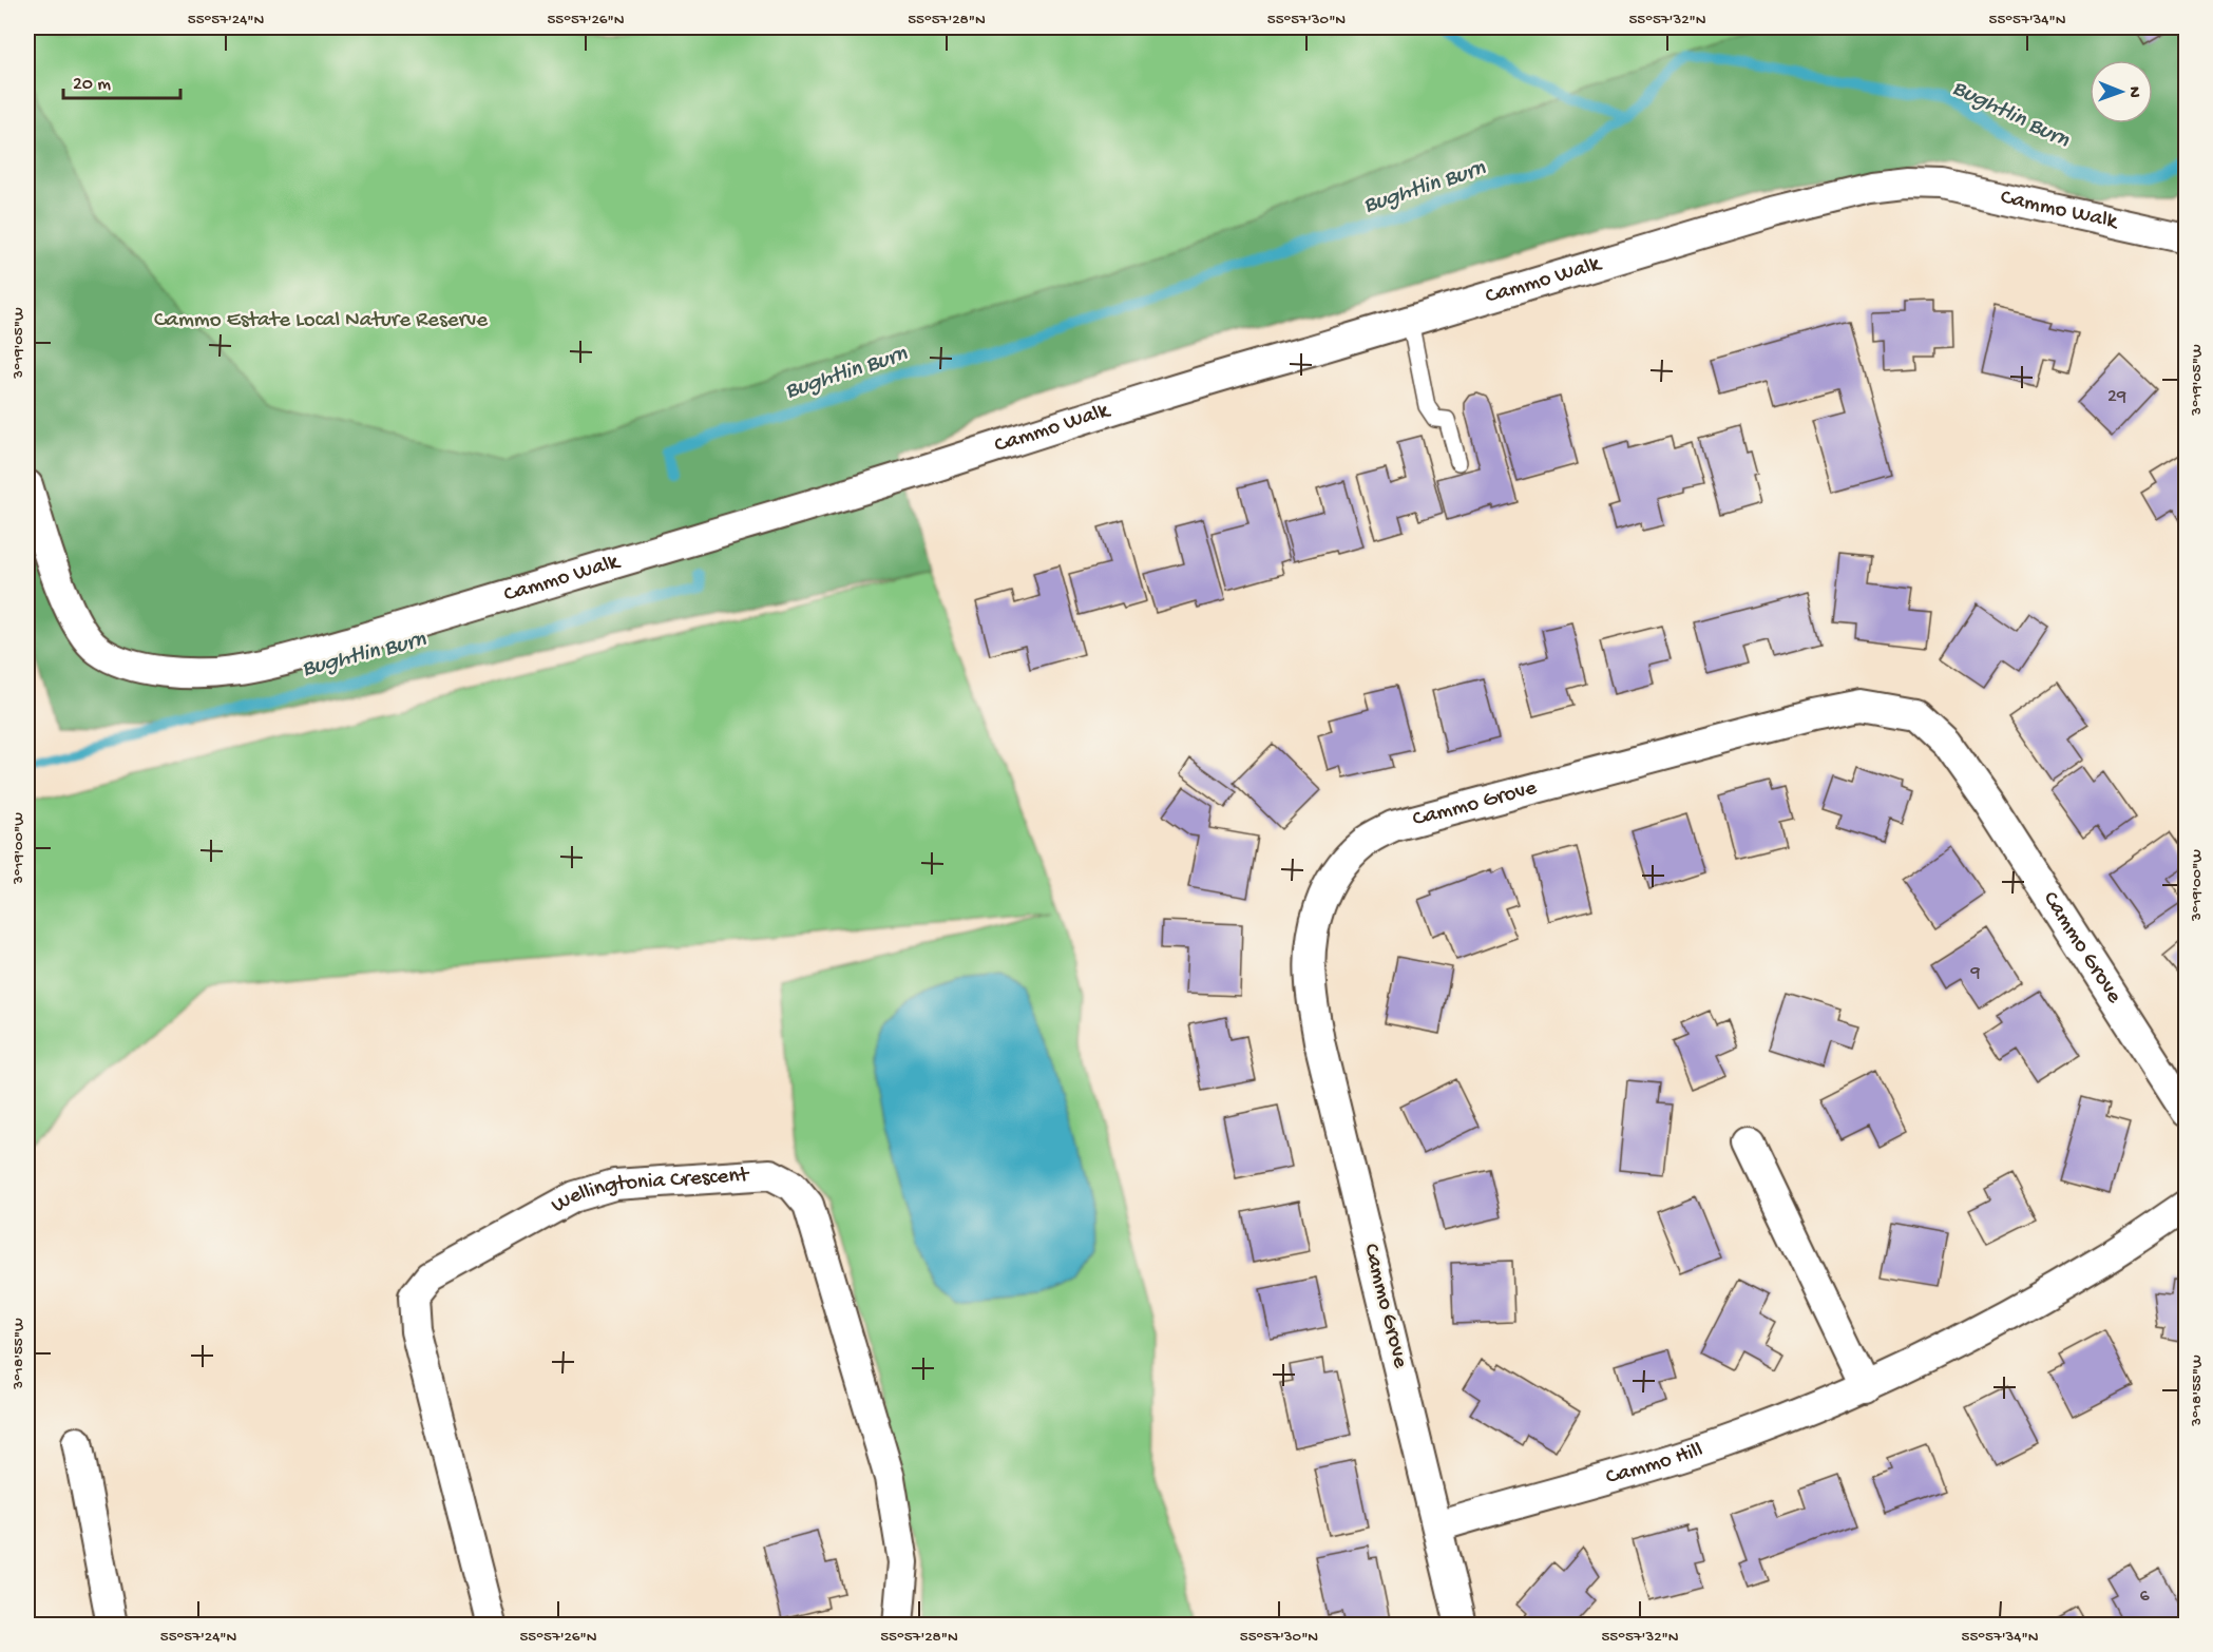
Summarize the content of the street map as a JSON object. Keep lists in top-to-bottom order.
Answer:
{
  "streets": {
    "street": [
      "Cammo Walk",
      "Cammo Grove",
      "Wellingtonia Crescent",
      "Cammo Hill"
    ]
  },
  "crossings": [
    ["Cammo Grove", "Cammo Hill"]
  ],
  "water": ["Bughtlin Burn"],
  "parks": ["Cammo Estate Local Nature Reserve"],
  "house_numbers": ["29", "9", "6"],
  "scale_bar": "20 m",
  "north": "right",
  "coordinates": [
    "55°57'24\"N",
    "55°57'26\"N",
    "55°57'28\"N",
    "55°57'30\"N",
    "55°57'32\"N",
    "55°57'34\"N",
    "3°19'05\"W",
    "3°19'00\"W",
    "3°18'55\"W"
  ]
}
